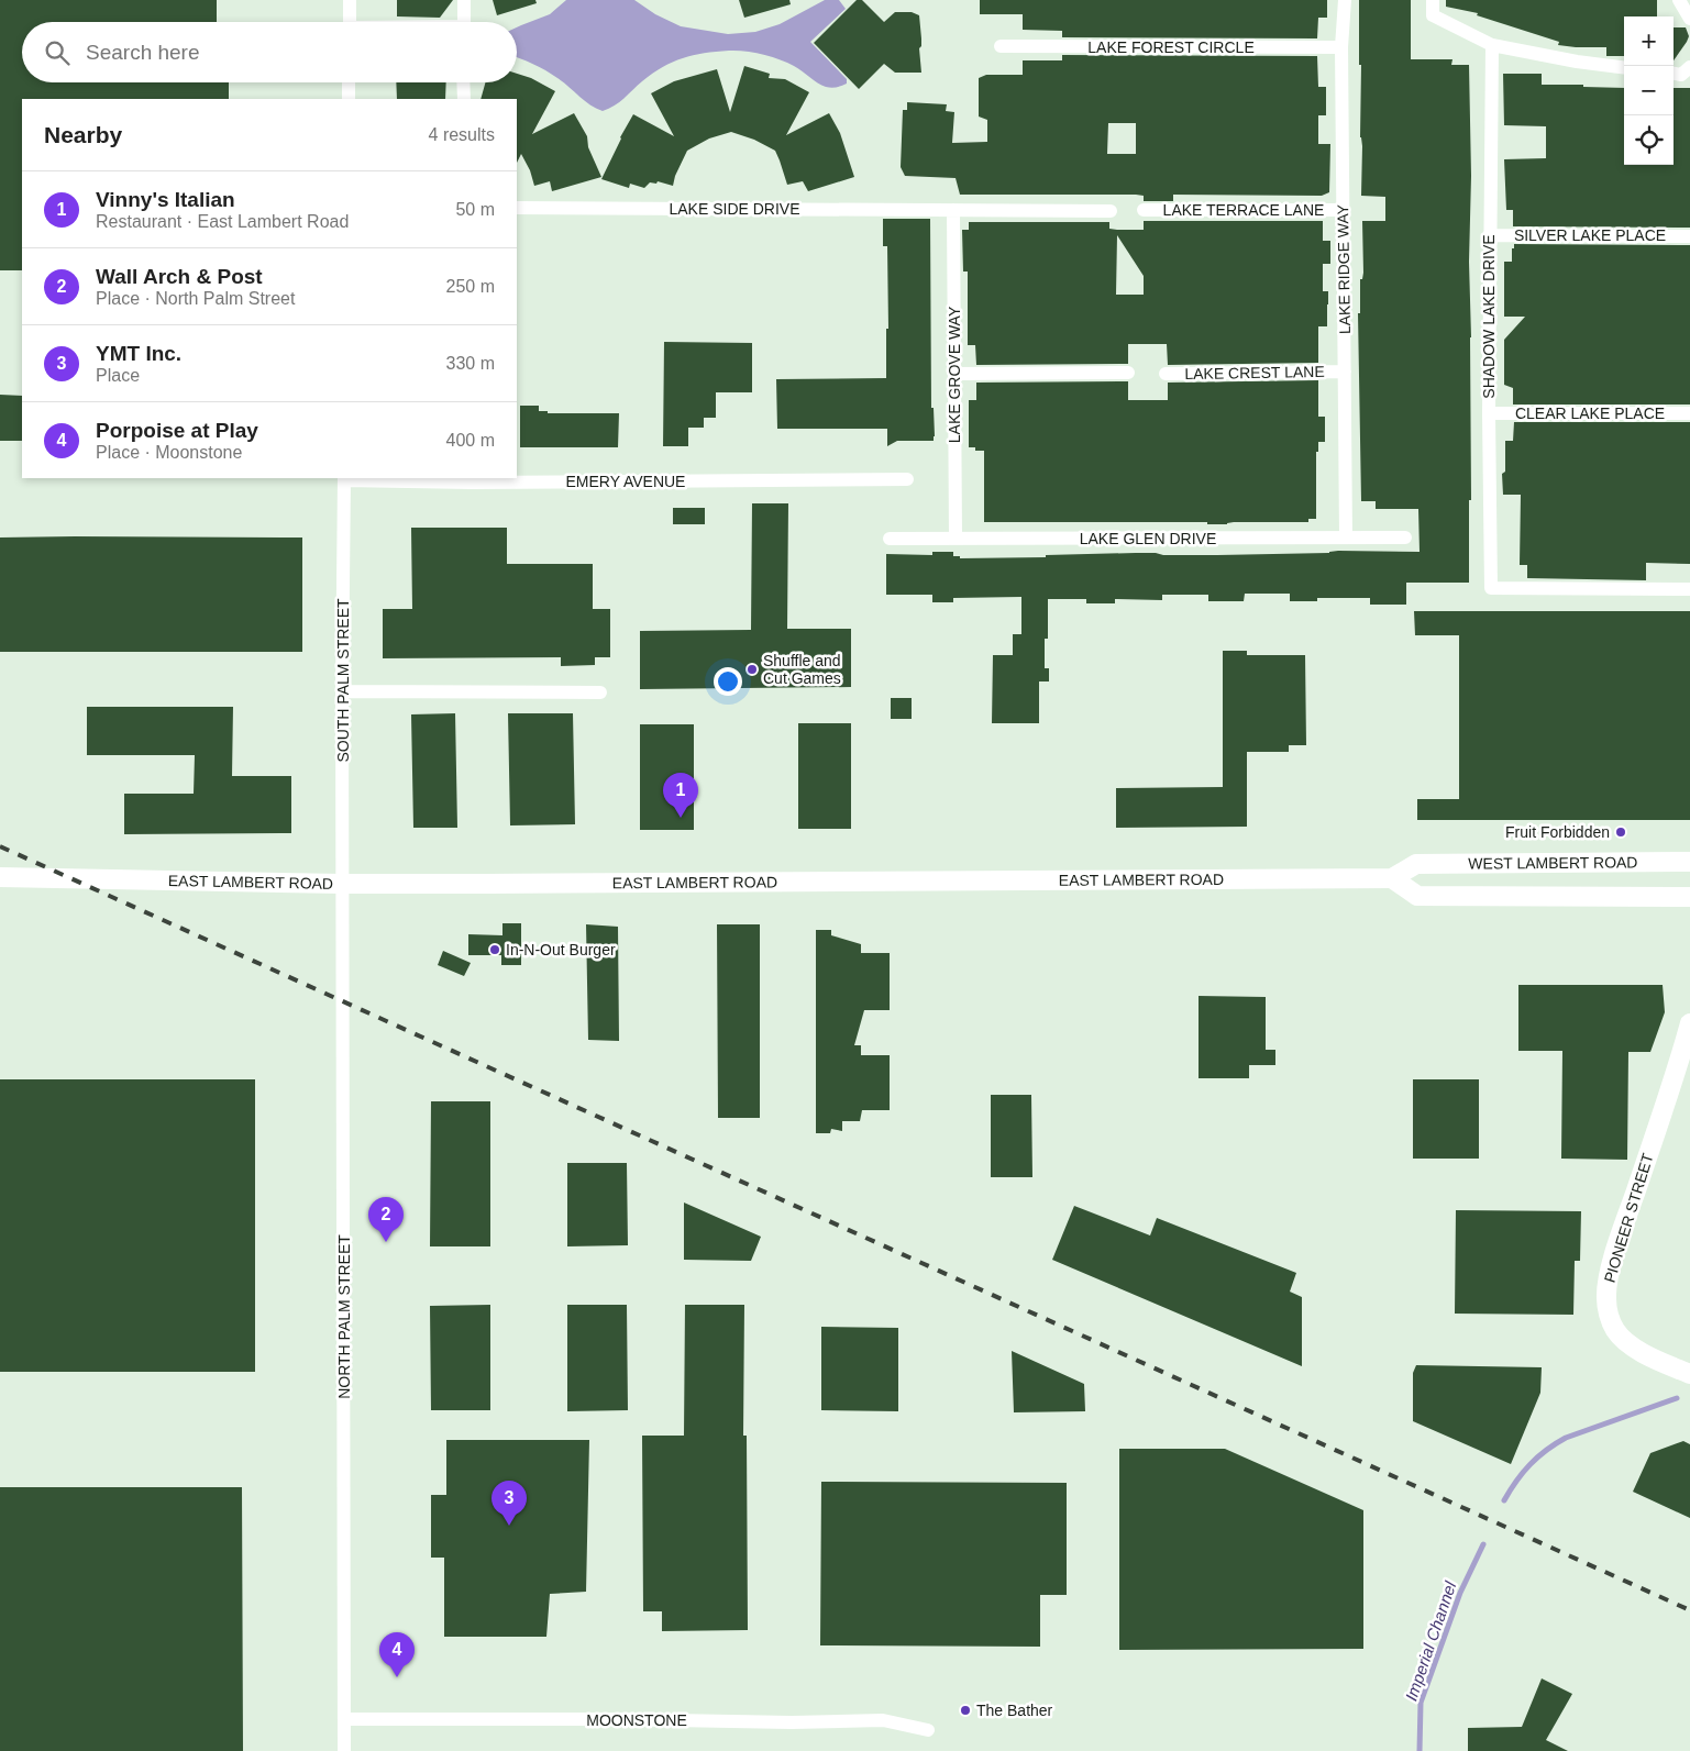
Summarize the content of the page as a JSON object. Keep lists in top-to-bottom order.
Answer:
{
  "streets": {
    "main road": ["WEST LAMBERT ROAD", "EAST LAMBERT ROAD", "PIONEER STREET"],
    "street": [
      "LAKE FOREST CIRCLE",
      "LAKE SIDE DRIVE",
      "LAKE TERRACE LANE",
      "SILVER LAKE PLACE",
      "LAKE RIDGE WAY",
      "SHADOW LAKE DRIVE",
      "LAKE CREST LANE",
      "LAKE GROVE WAY",
      "CLEAR LAKE PLACE",
      "EMERY AVENUE",
      "LAKE GLEN DRIVE",
      "SOUTH PALM STREET",
      "NORTH PALM STREET",
      "MOONSTONE"
    ]
  },
  "crossings": [
    ["LAKE FOREST CIRCLE", "LAKE RIDGE WAY"],
    ["LAKE SIDE DRIVE", "LAKE GROVE WAY"],
    ["LAKE TERRACE LANE", "LAKE RIDGE WAY"],
    ["SILVER LAKE PLACE", "SHADOW LAKE DRIVE"],
    ["LAKE RIDGE WAY", "LAKE CREST LANE"],
    ["LAKE RIDGE WAY", "LAKE GLEN DRIVE"],
    ["SHADOW LAKE DRIVE", "CLEAR LAKE PLACE"],
    ["LAKE GROVE WAY", "LAKE GLEN DRIVE"],
    ["EMERY AVENUE", "SOUTH PALM STREET"],
    ["SOUTH PALM STREET", "EAST LAMBERT ROAD"],
    ["SOUTH PALM STREET", "NORTH PALM STREET"],
    ["WEST LAMBERT ROAD", "EAST LAMBERT ROAD"],
    ["EAST LAMBERT ROAD", "NORTH PALM STREET"],
    ["NORTH PALM STREET", "MOONSTONE"]
  ],
  "water": ["Imperial Channel"],
  "places": [
    "Shuffle and Cut Games",
    "Fruit Forbidden",
    "In-N-Out Burger",
    "The Bather"
  ],
  "page": {
    "map_buttons": ["+", "−"],
    "search": "Search here",
    "heading": ["Nearby", "4 results"],
    "list": [
      {
        "mark": "1",
        "name": "Vinny's Italian",
        "note": "Restaurant · East Lambert Road",
        "value": "50 m"
      },
      {
        "mark": "2",
        "name": "Wall Arch & Post",
        "note": "Place · North Palm Street",
        "value": "250 m"
      },
      {
        "mark": "3",
        "name": "YMT Inc.",
        "note": "Place",
        "value": "330 m"
      },
      {
        "mark": "4",
        "name": "Porpoise at Play",
        "note": "Place · Moonstone",
        "value": "400 m"
      }
    ],
    "pins": [
      "1",
      "2",
      "3",
      "4"
    ]
  }
}
